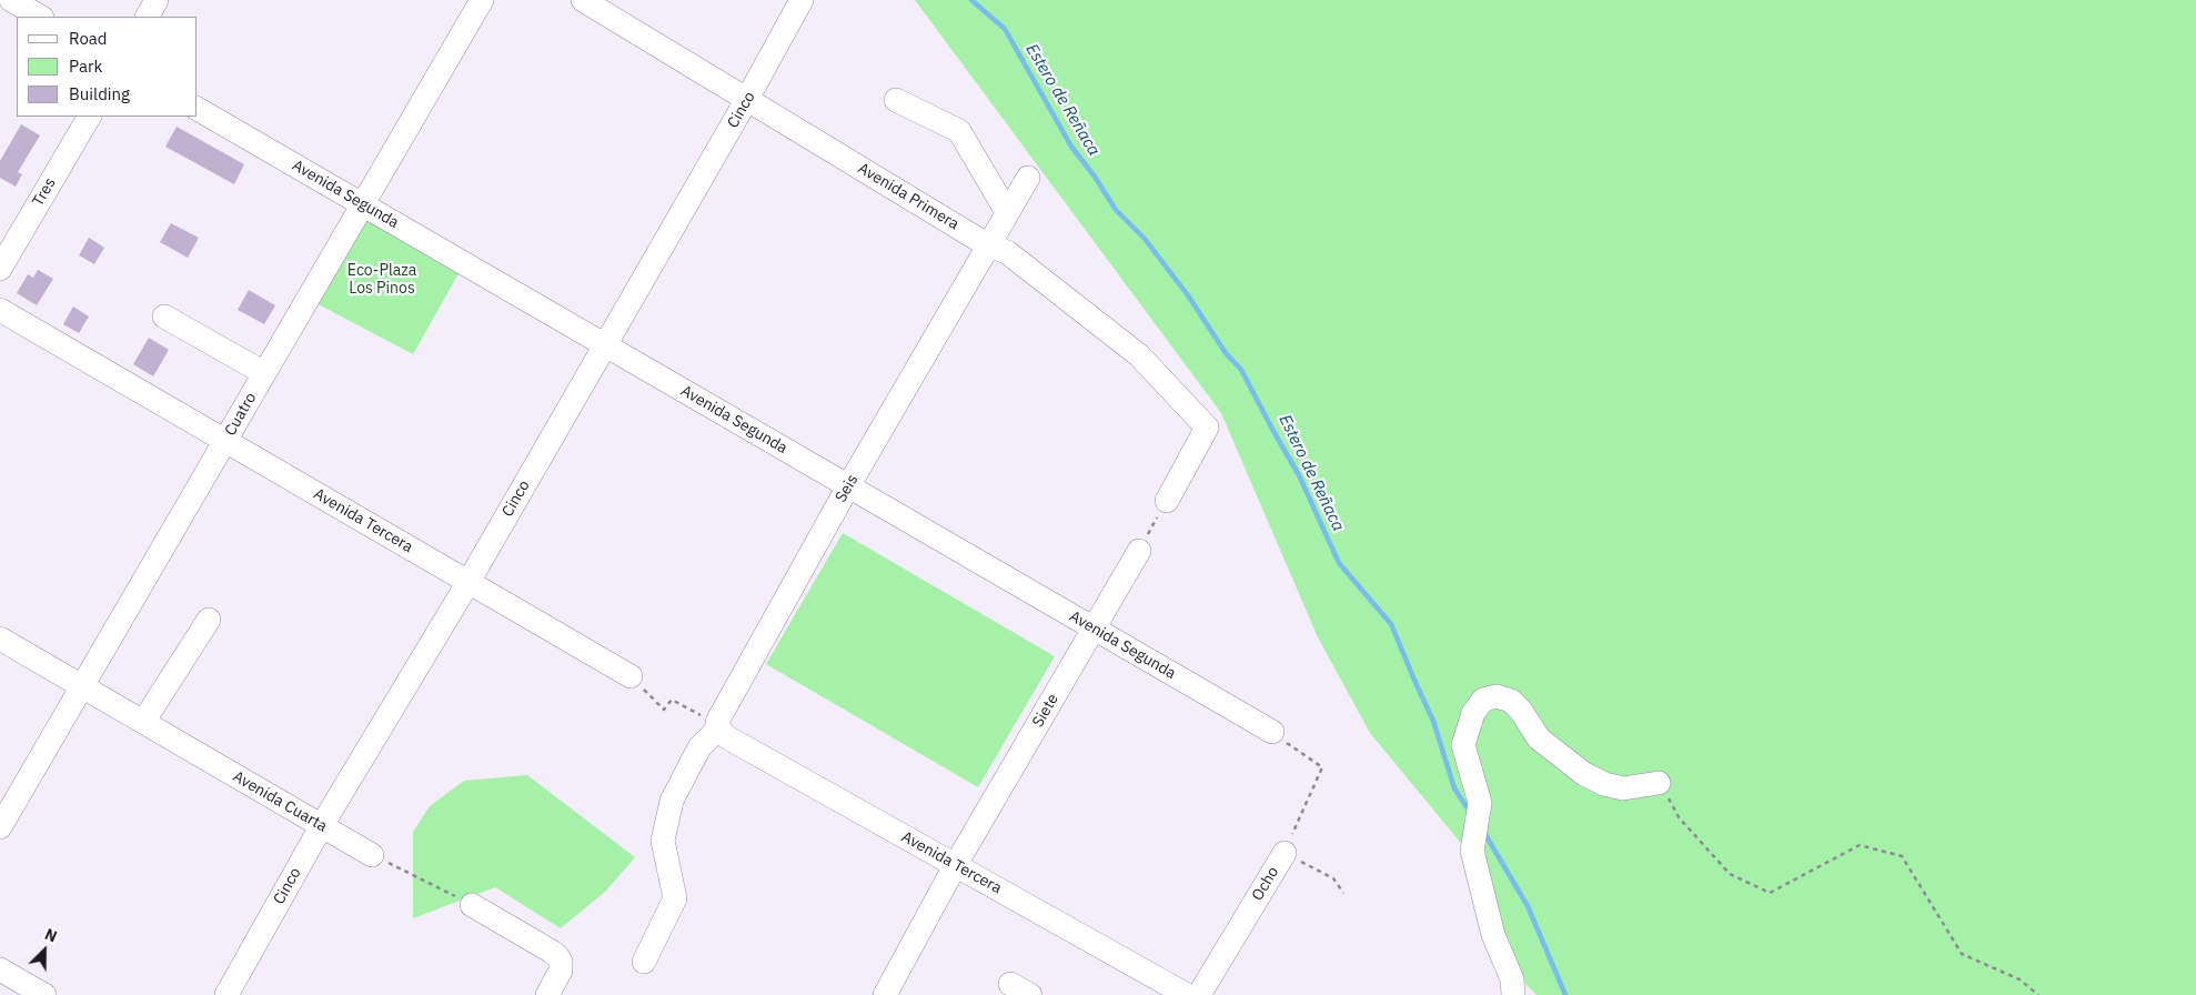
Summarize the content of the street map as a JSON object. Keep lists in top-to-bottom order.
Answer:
{
  "streets": {
    "street": [
      "Cinco",
      "Tres",
      "Avenida Segunda",
      "Avenida Primera",
      "Cuatro",
      "Seis",
      "Avenida Tercera",
      "Siete",
      "Avenida Cuarta",
      "Ocho"
    ]
  },
  "crossings": [
    ["Cinco", "Avenida Segunda"],
    ["Cinco", "Avenida Primera"],
    ["Cinco", "Avenida Tercera"],
    ["Cinco", "Avenida Cuarta"],
    ["Avenida Segunda", "Cuatro"],
    ["Avenida Segunda", "Seis"],
    ["Avenida Segunda", "Siete"],
    ["Avenida Segunda", "Ocho"],
    ["Avenida Primera", "Seis"],
    ["Cuatro", "Avenida Tercera"],
    ["Cuatro", "Avenida Cuarta"],
    ["Seis", "Avenida Tercera"],
    ["Avenida Tercera", "Siete"]
  ],
  "water": ["Estero de Reñaca"],
  "parks": ["Eco-Plaza Los Pinos"],
  "legend": ["Road", "Park", "Building"],
  "north": "top right"
}
